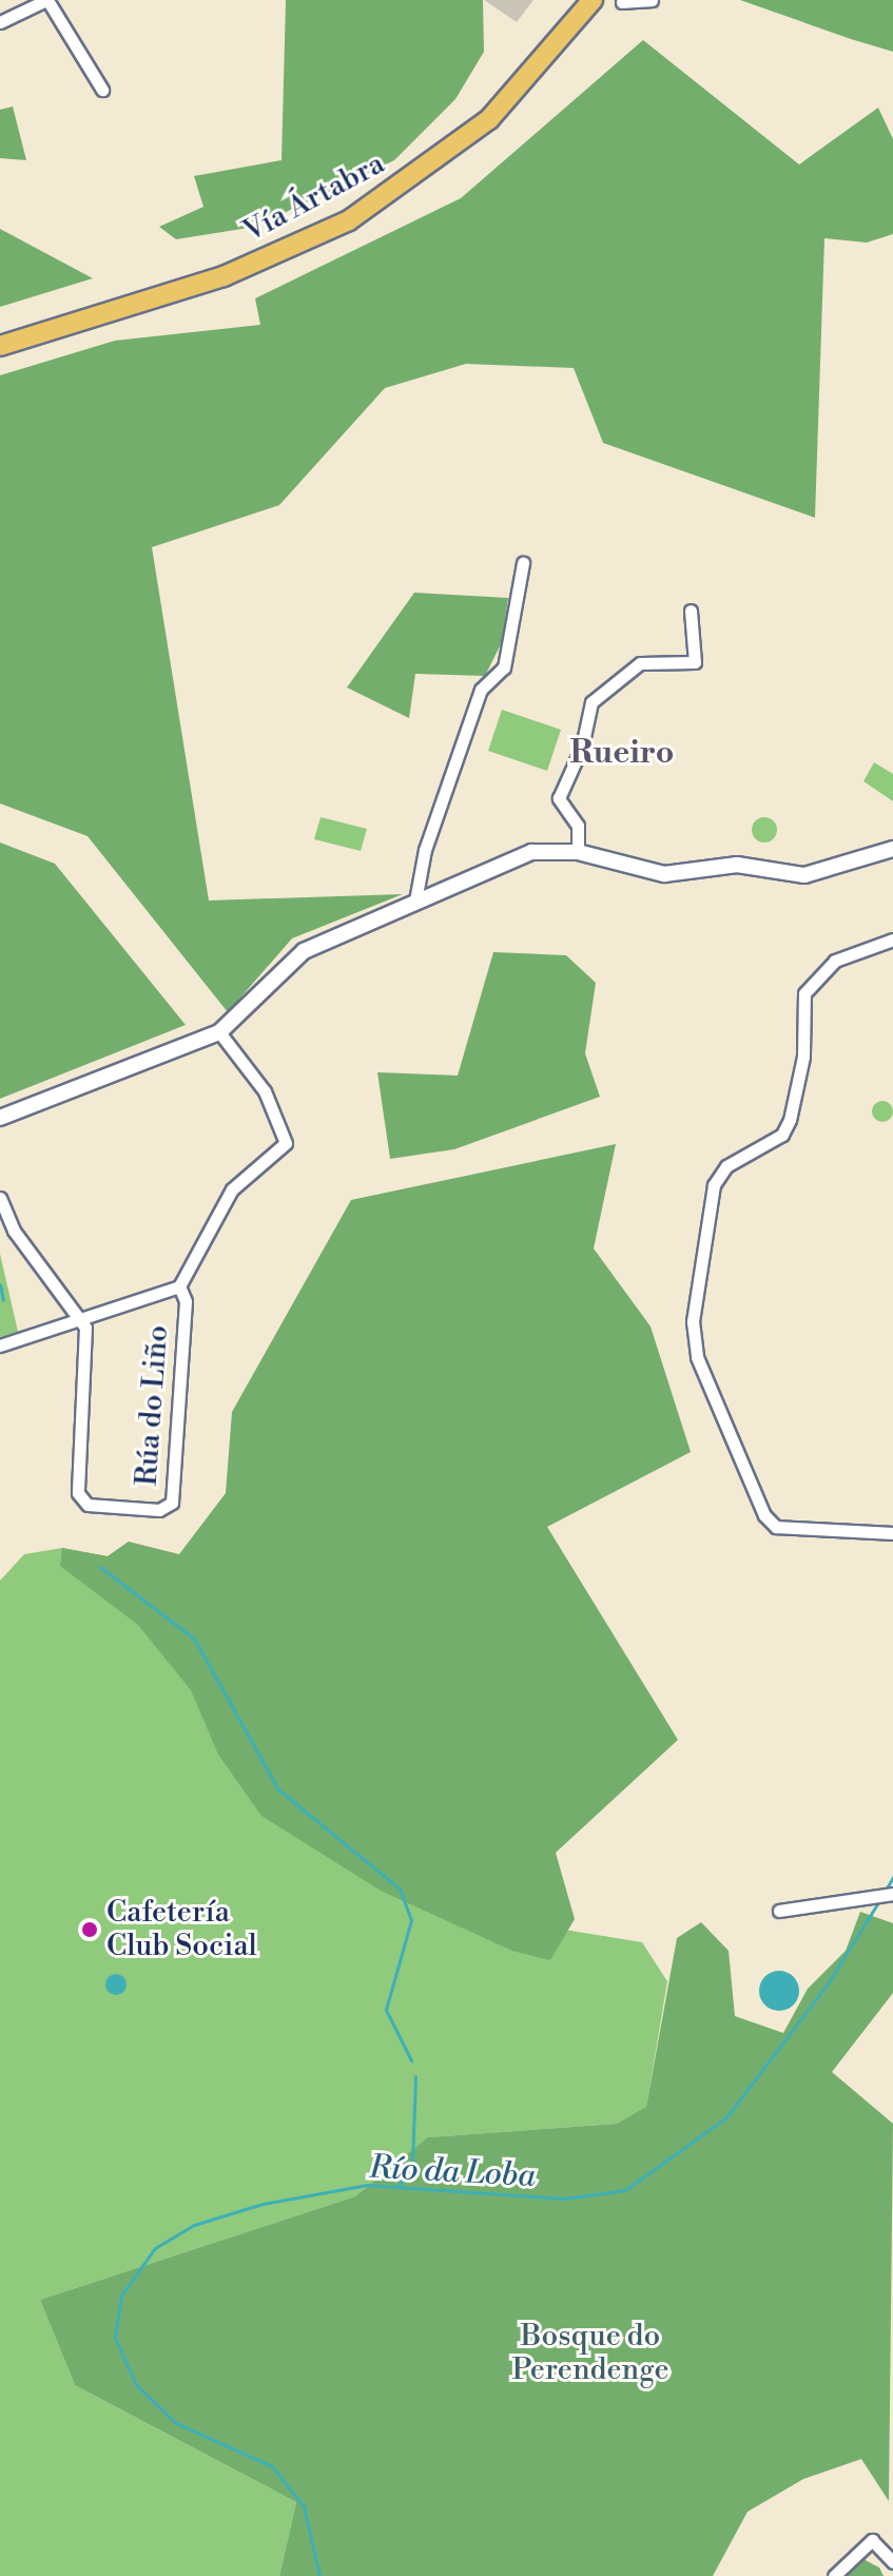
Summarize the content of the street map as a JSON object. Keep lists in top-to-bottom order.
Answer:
{
  "streets": {
    "highway": ["Vía Ártabra"],
    "street": ["Rúa do Liño"]
  },
  "districts": ["Rueiro"],
  "water": ["Río da Loba"],
  "parks": ["Bosque do Perendenge"],
  "places": ["Cafetería Club Social"]
}
